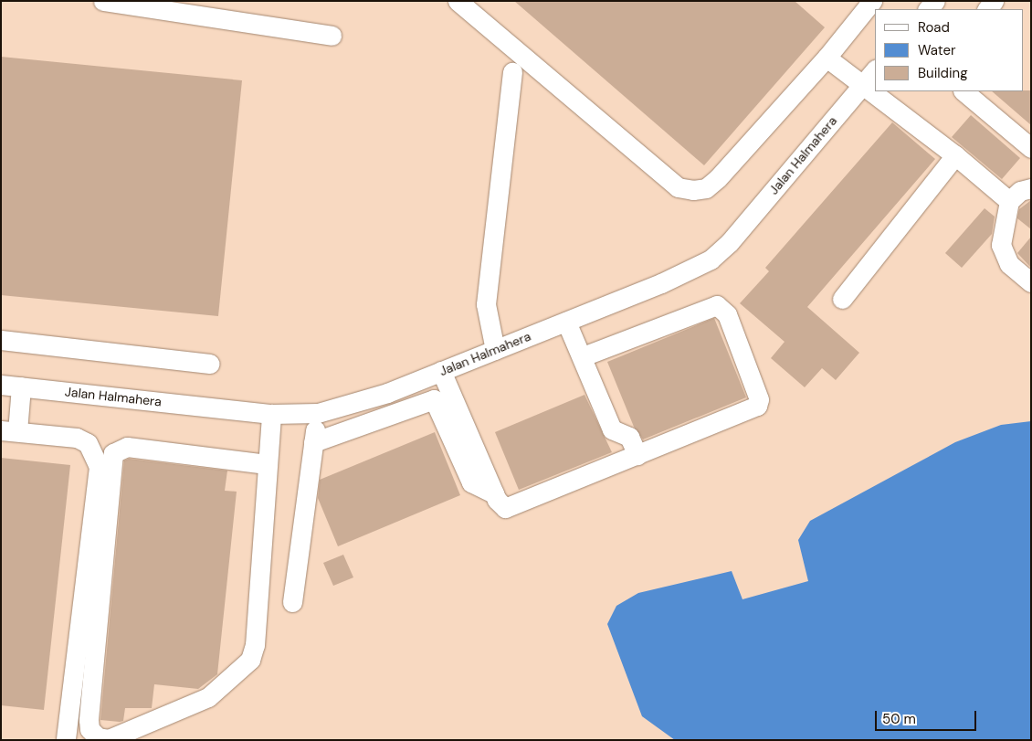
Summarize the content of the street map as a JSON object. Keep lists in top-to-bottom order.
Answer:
{
  "streets": {
    "street": ["Jalan Halmahera"]
  },
  "legend": ["Road", "Water", "Building"],
  "scale_bar": "50 m"
}
